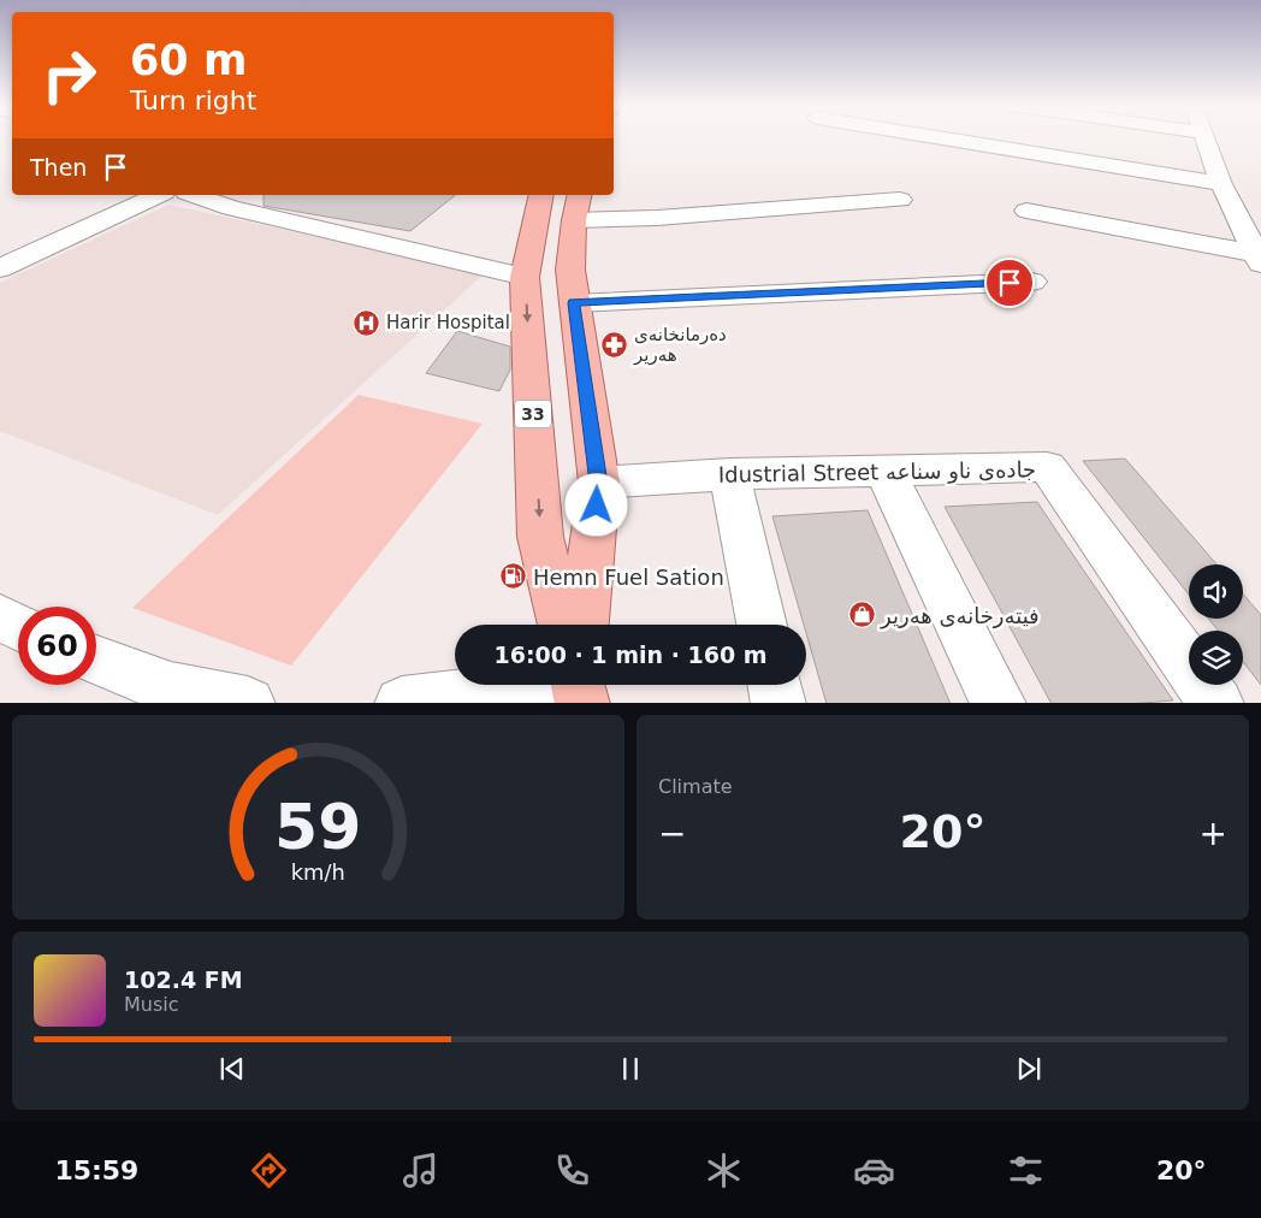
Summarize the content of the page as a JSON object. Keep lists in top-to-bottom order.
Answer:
{
  "streets": {
    "main road": ["33"],
    "street": ["Idustrial Street جادەی ناو سناعە"]
  },
  "places": {
    "hospital": ["‌Harir Hospital"],
    "pharmacy": ["دەرمانخانەی هەریر"],
    "fuel station": ["Hemn Fuel Sation"],
    "shop": ["فیتەرخانەی هەریر"]
  },
  "page": {
    "turn": ["60 m", "Turn right"],
    "then": "Then",
    "limit": "60",
    "trip": "16:00 · 1 min · 160 m",
    "tile": "Climate",
    "heat": ["−", "20°", "+"],
    "song": ["102.4 FM", "Music"],
    "tabs": ["15:59", "20°"],
    "gauge": ["59", "km/h"]
  }
}
